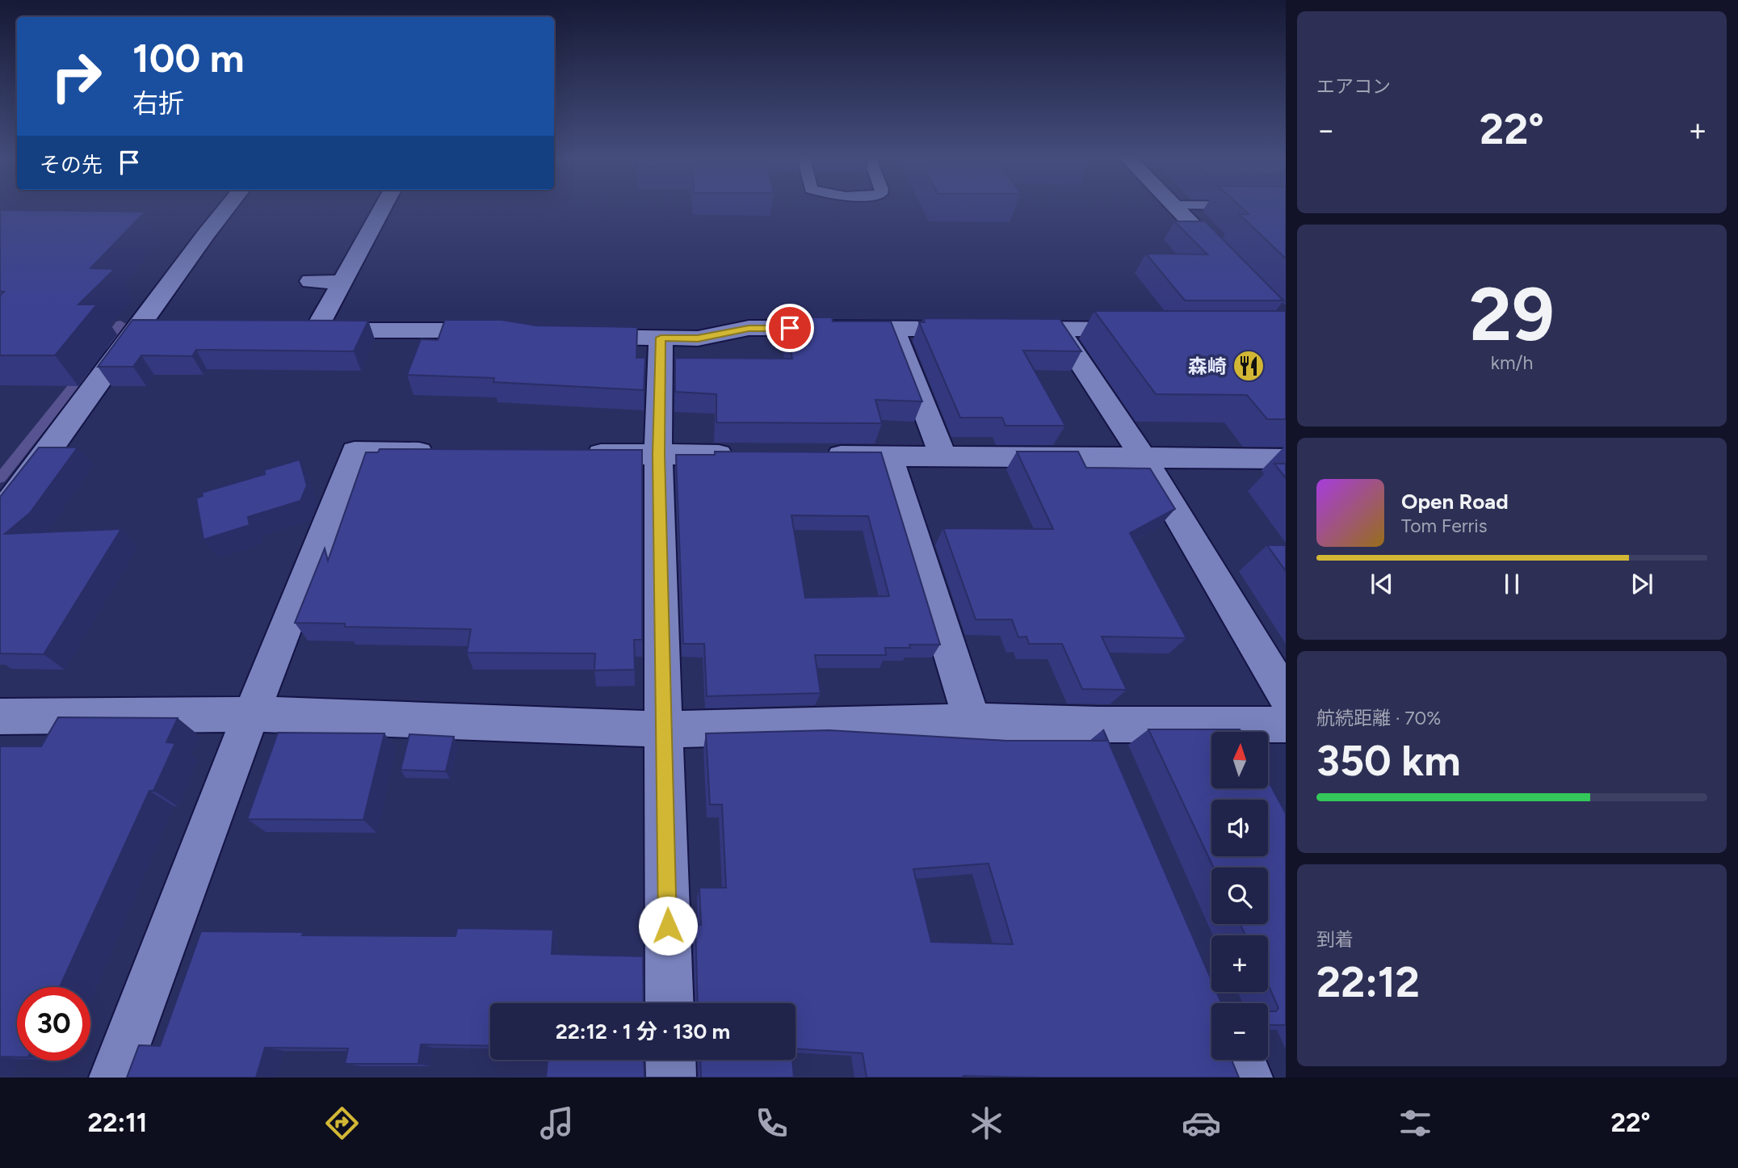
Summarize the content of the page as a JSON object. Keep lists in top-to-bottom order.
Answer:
{
  "places": {
    "restaurant": ["森崎"]
  },
  "north": "top",
  "page": {
    "tile": [
      "エアコン",
      ["29", "km/h"],
      ["航続距離 · 70%", "350 km"],
      ["到着", "22:12"]
    ],
    "turn": ["100 m", "右折"],
    "heat": ["−", "22°", "+"],
    "then": "その先",
    "song": ["Open Road", "Tom Ferris"],
    "map_buttons": ["+", "−"],
    "limit": "30",
    "trip": "22:12 · 1 分 · 130 m",
    "tabs": ["22:11", "22°"]
  }
}
